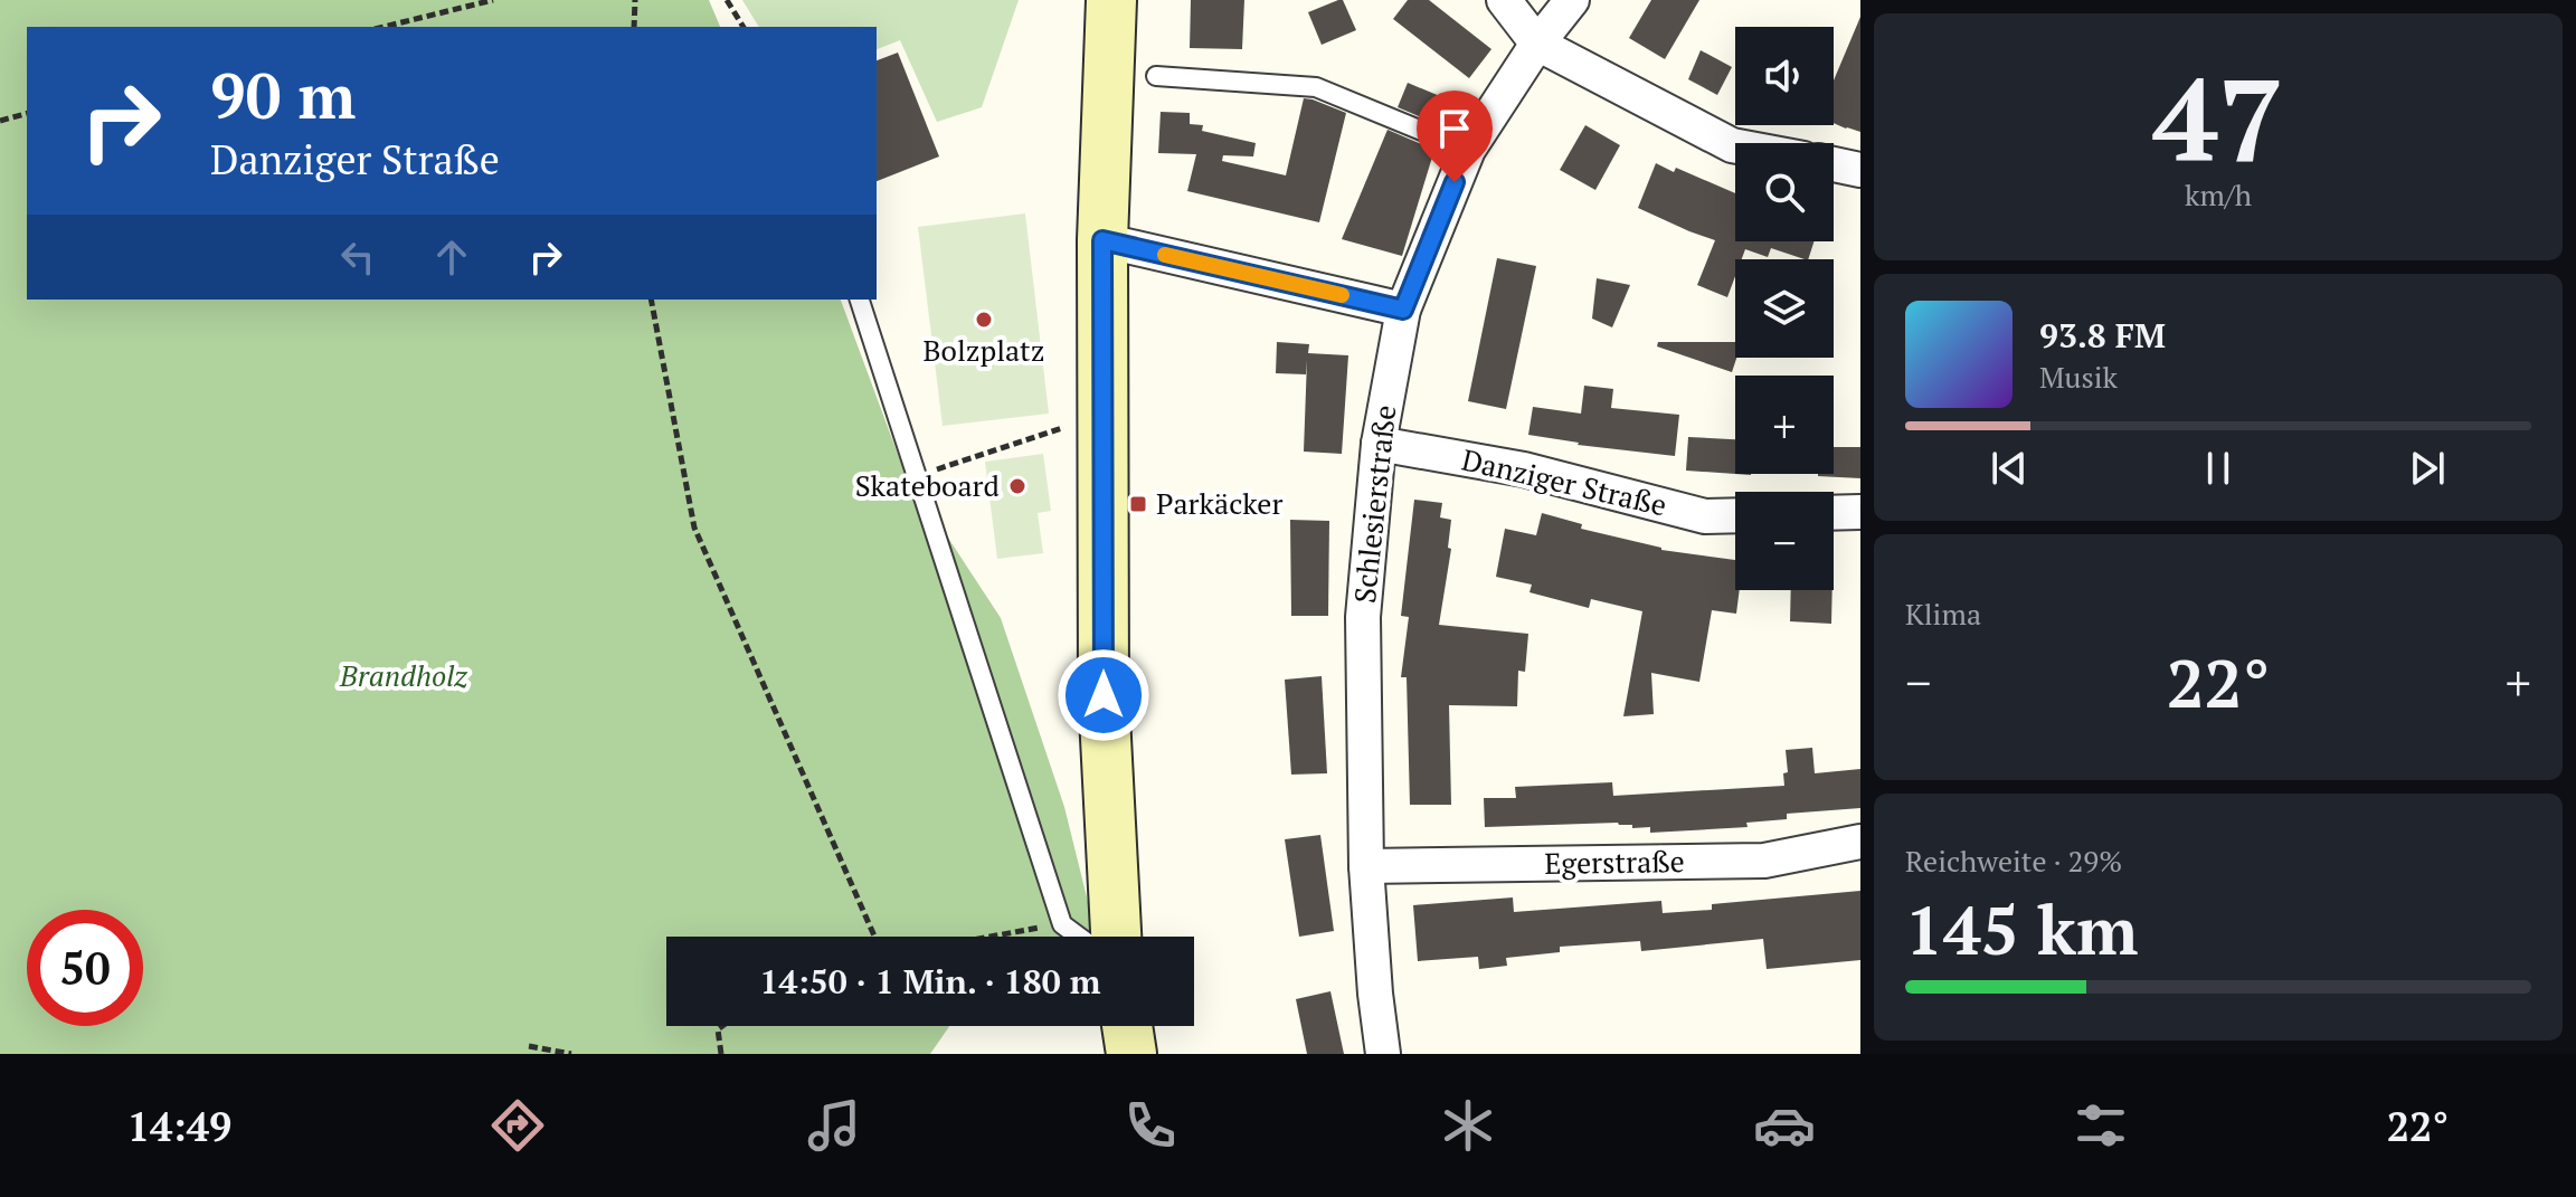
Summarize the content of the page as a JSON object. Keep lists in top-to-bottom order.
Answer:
{
  "streets": {
    "street": ["Danziger Straße", "Schlesierstraße", "Egerstraße"]
  },
  "crossings": [
    ["Danziger Straße", "Schlesierstraße"],
    ["Schlesierstraße", "Egerstraße"]
  ],
  "parks": ["Brandholz"],
  "places": {
    "other": ["Bolzplatz", "Skateboard"],
    "transit": ["Parkäcker"]
  },
  "page": {
    "tile": [
      ["47", "km/h"],
      "Klima",
      ["Reichweite · 29%", "145 km"]
    ],
    "map_buttons": ["+", "−"],
    "turn": ["90 m", "Danziger Straße"],
    "song": ["93.8 FM", "Musik"],
    "heat": ["−", "22°", "+"],
    "limit": "50",
    "trip": "14:50 · 1 Min. · 180 m",
    "tabs": ["14:49", "22°"]
  }
}
